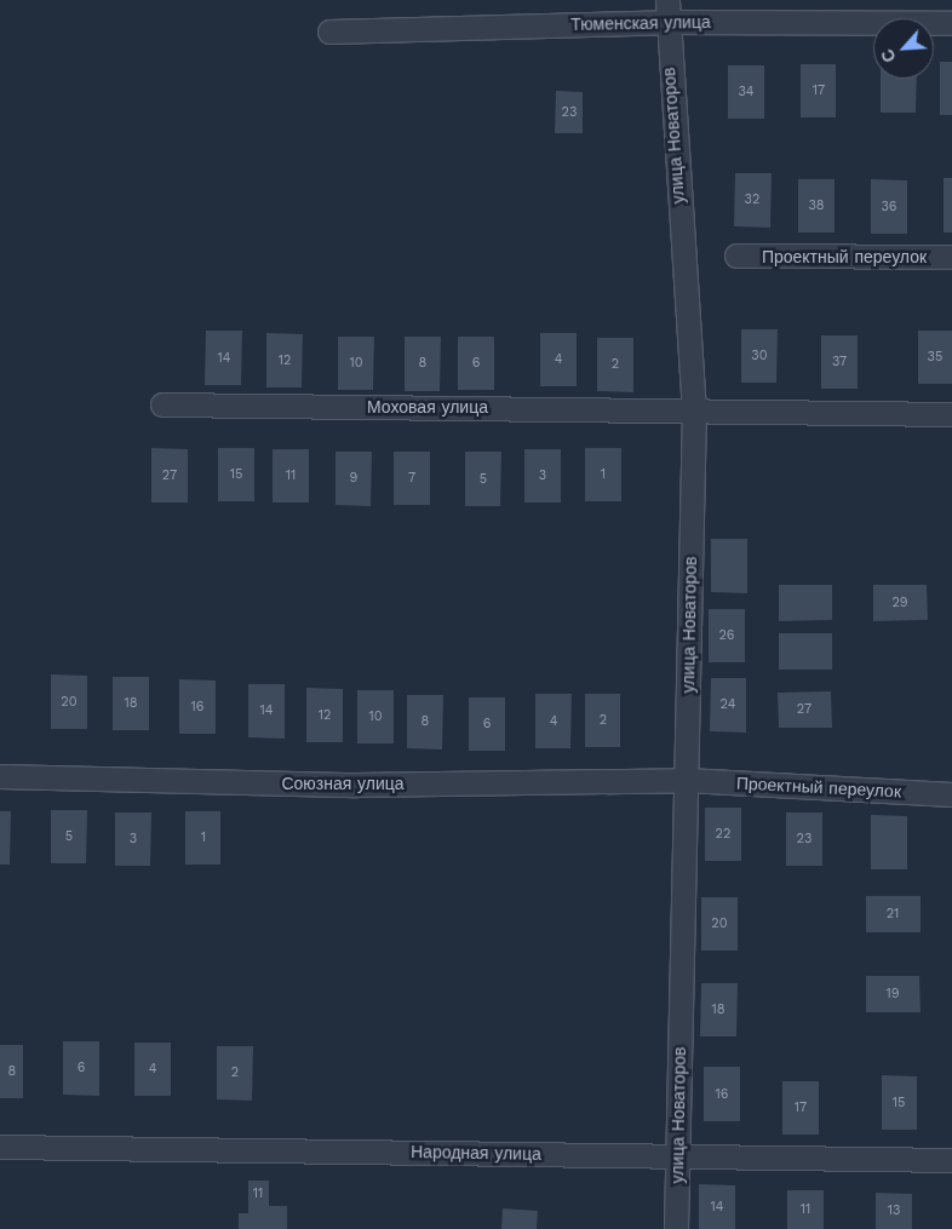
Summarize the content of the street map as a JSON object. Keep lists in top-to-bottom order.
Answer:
{
  "streets": {
    "street": [
      "Тюменская улица",
      "улица Новаторов",
      "Проектный переулок",
      "Моховая улица",
      "Союзная улица",
      "Народная улица"
    ]
  },
  "crossings": [
    ["Тюменская улица", "улица Новаторов"],
    ["улица Новаторов", "Проектный переулок"],
    ["улица Новаторов", "Моховая улица"],
    ["улица Новаторов", "Союзная улица"],
    ["улица Новаторов", "Народная улица"],
    ["Проектный переулок", "Союзная улица"]
  ],
  "house_numbers": [
    "17",
    "34",
    "23",
    "32",
    "38",
    "36",
    "30",
    "35",
    "14",
    "4",
    "12",
    "37",
    "10",
    "8",
    "6",
    "2",
    "15",
    "1",
    "27",
    "11",
    "3",
    "9",
    "7",
    "5",
    "29",
    "26",
    "20",
    "18",
    "24",
    "16",
    "27",
    "14",
    "12",
    "10",
    "2",
    "8",
    "4",
    "6",
    "22",
    "5",
    "1",
    "3",
    "23",
    "21",
    "20",
    "19",
    "18",
    "6",
    "4",
    "8",
    "2",
    "16",
    "15",
    "17",
    "11",
    "14",
    "11",
    "13"
  ],
  "north": "bottom left"
}
